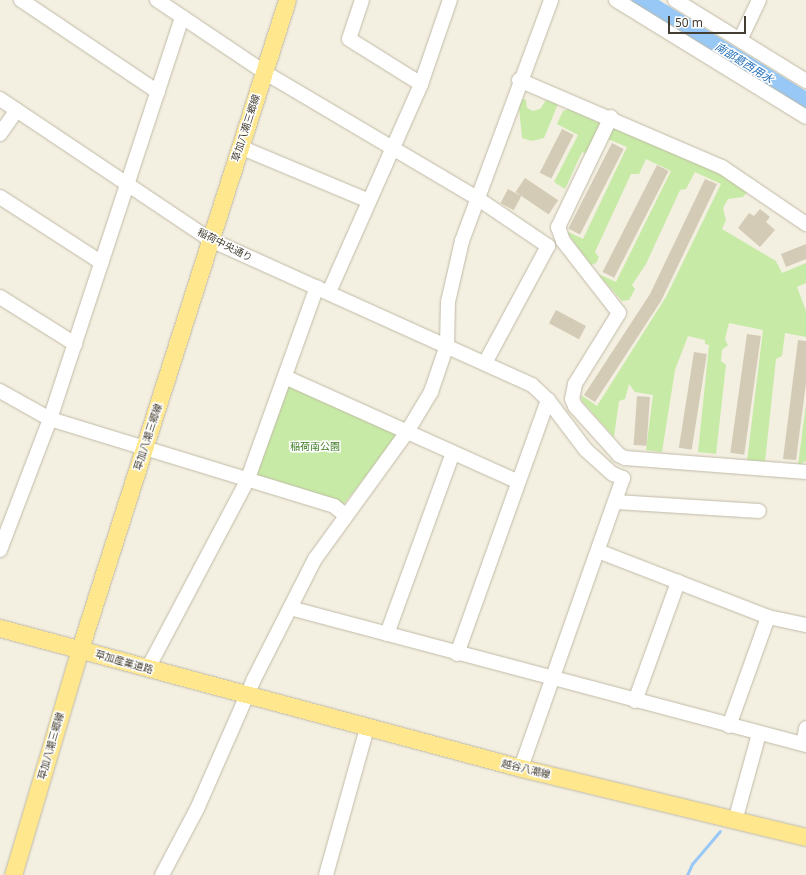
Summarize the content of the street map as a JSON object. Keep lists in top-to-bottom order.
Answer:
{
  "streets": {
    "main road": ["草加八潮三郷線", "草加産業道路", "越谷八潮線"],
    "street": ["稲荷中央通り"]
  },
  "crossings": [
    ["草加八潮三郷線", "稲荷中央通り"],
    ["草加八潮三郷線", "草加産業道路"],
    ["草加産業道路", "越谷八潮線"]
  ],
  "water": ["南部葛西用水"],
  "parks": ["稲荷南公園"],
  "scale_bar": "50 m"
}
